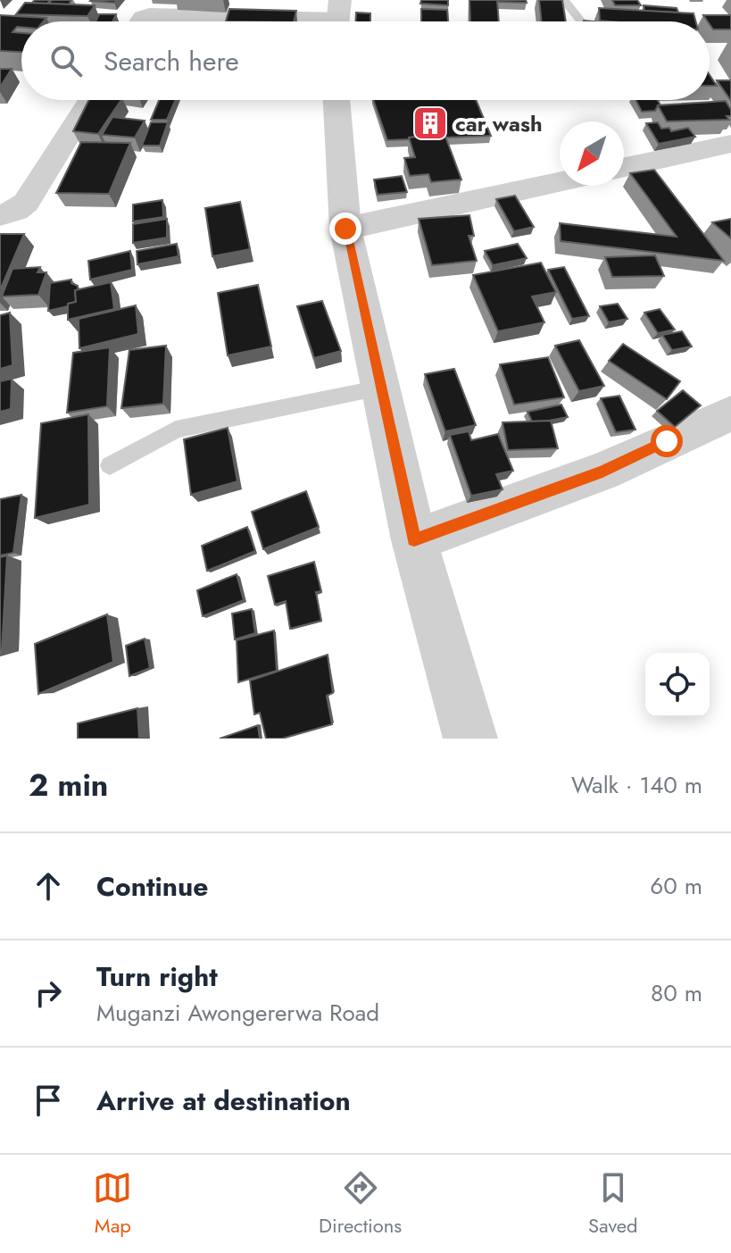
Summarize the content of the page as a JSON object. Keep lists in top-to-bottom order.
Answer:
{
  "places": {
    "building": ["car wash"]
  },
  "north": "bottom left",
  "page": {
    "search": "Search here",
    "heading": ["2 min", "Walk · 140 m"],
    "list": [
      ["Continue", "60 m"],
      ["Turn right", "Muganzi Awongererwa Road", "80 m"],
      "Arrive at destination"
    ],
    "nav": ["Map", "Directions", "Saved"]
  }
}
